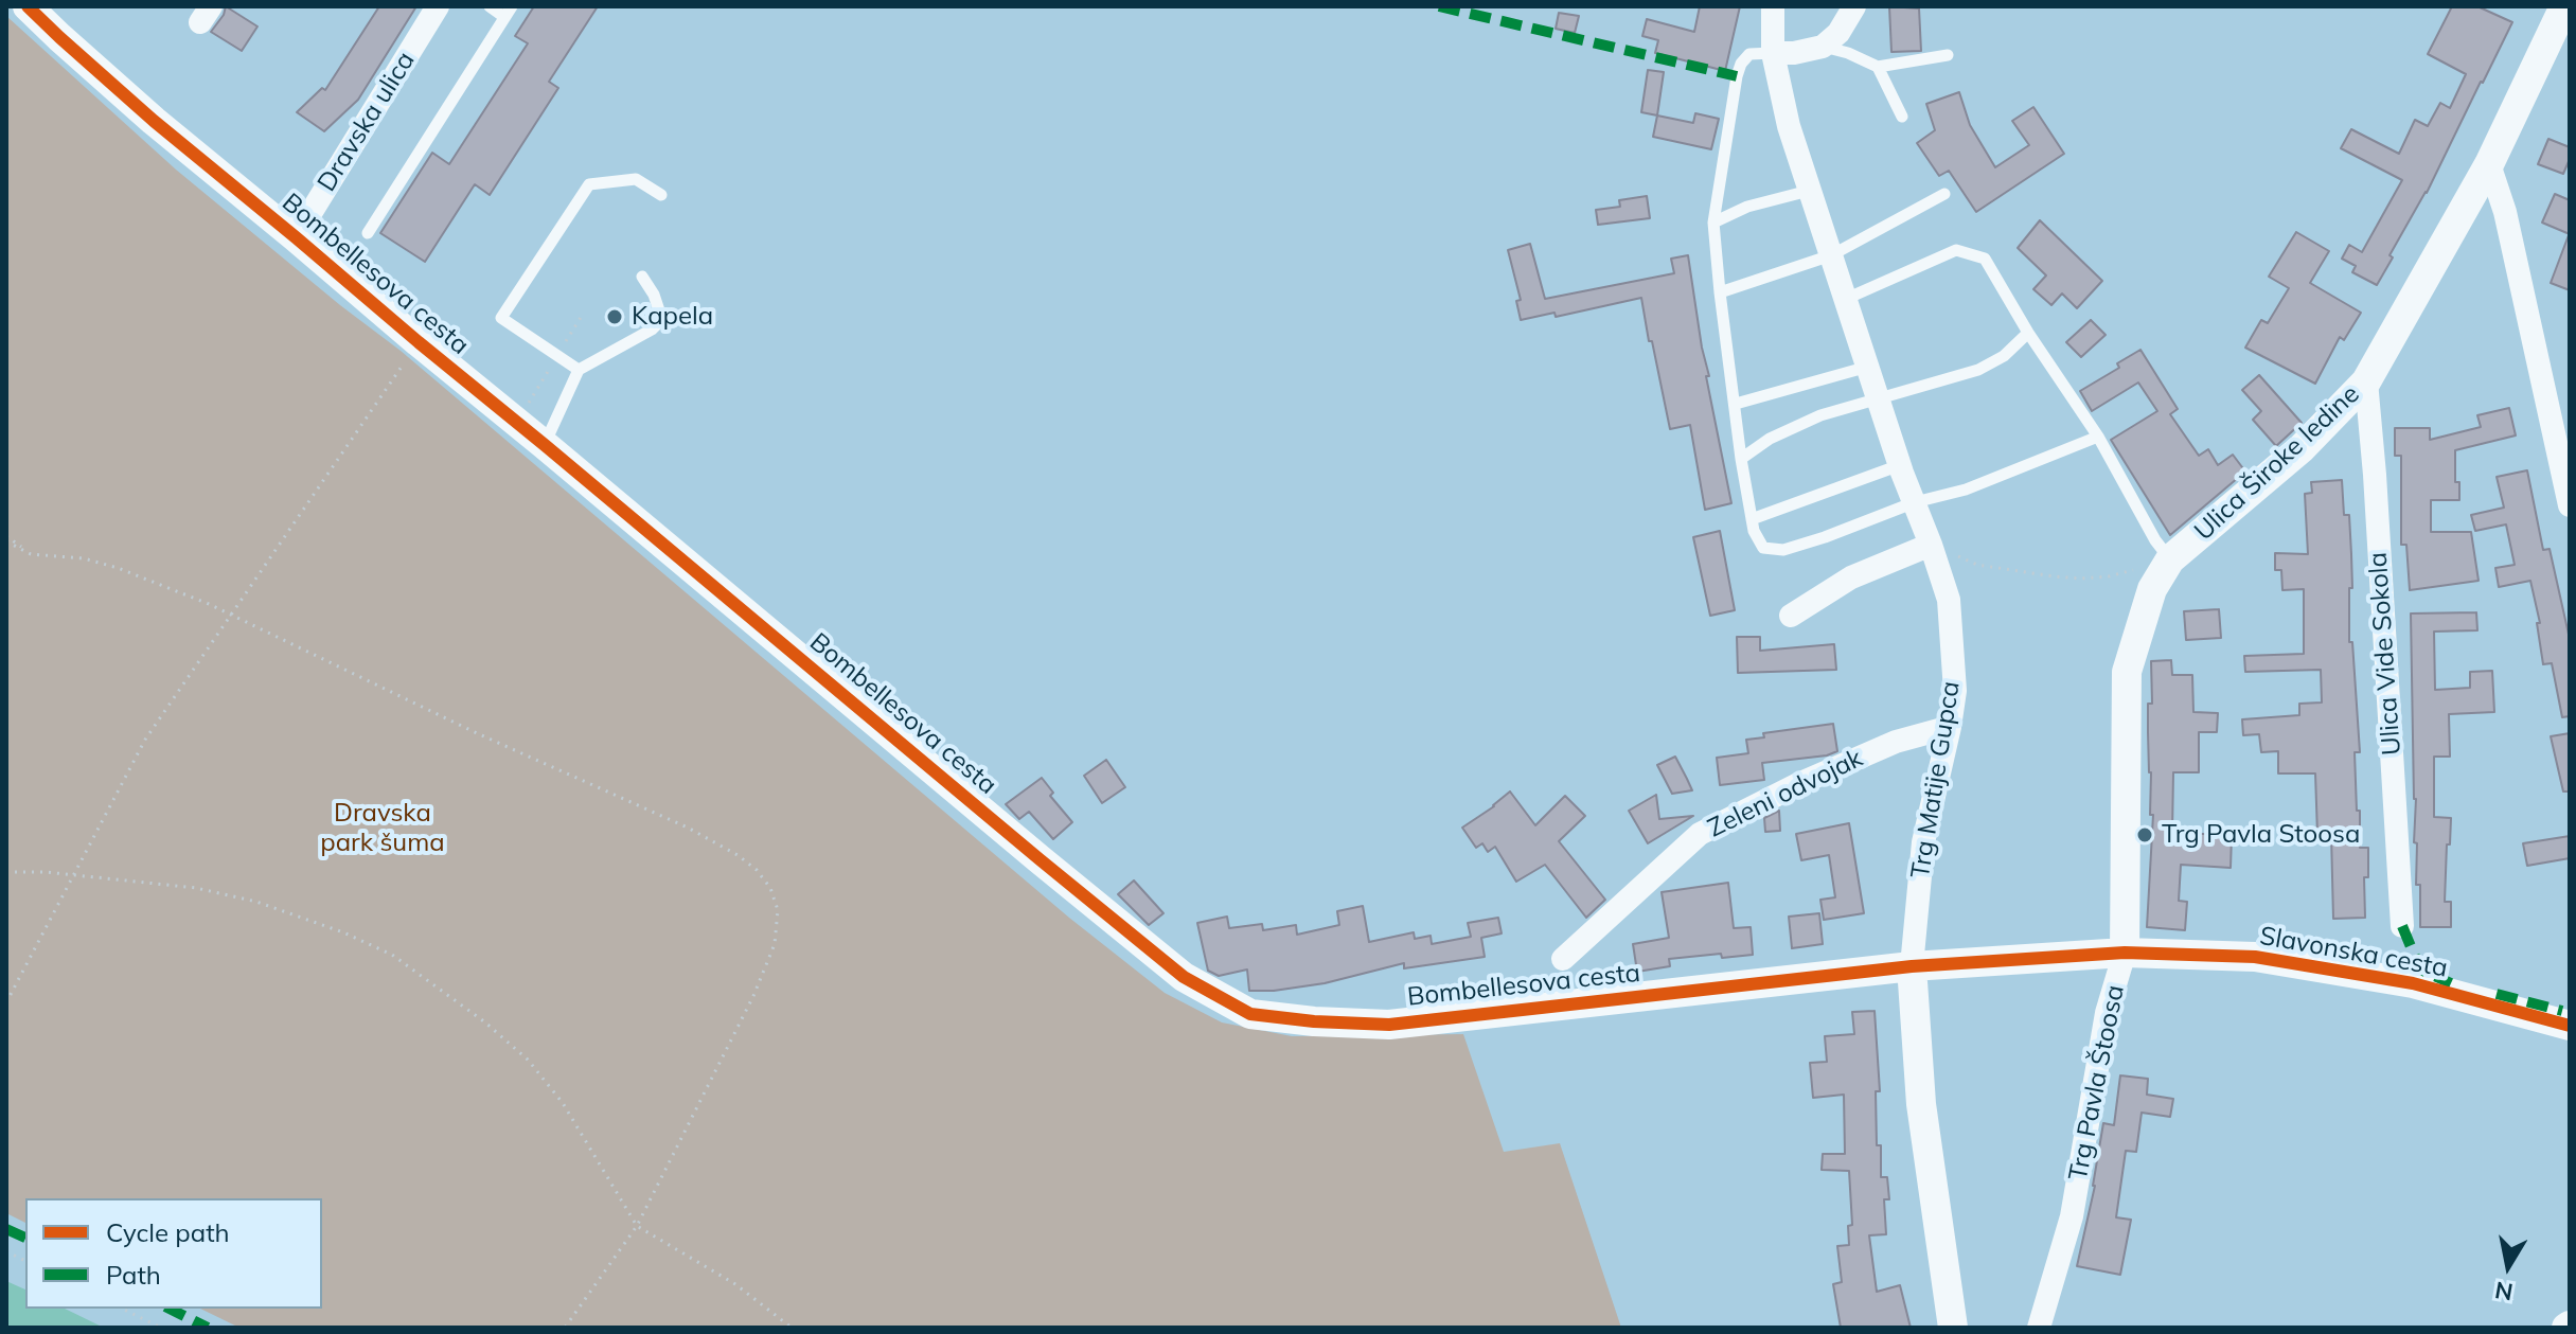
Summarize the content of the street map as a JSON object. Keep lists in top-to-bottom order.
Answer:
{
  "streets": {
    "street": [
      "Dravska ulica",
      "Bombellesova cesta",
      "Ulica Široke ledine",
      "Ulica Vide Sokola",
      "Trg Matije Gupca",
      "Zeleni odvojak",
      "Slavonska cesta",
      "Trg Pavla Štoosa"
    ]
  },
  "crossings": [
    ["Dravska ulica", "Bombellesova cesta"],
    ["Bombellesova cesta", "Trg Matije Gupca"],
    ["Bombellesova cesta", "Trg Pavla Štoosa"],
    ["Ulica Široke ledine", "Ulica Vide Sokola"],
    ["Ulica Široke ledine", "Slavonska cesta"],
    ["Ulica Široke ledine", "Trg Pavla Štoosa"],
    ["Trg Matije Gupca", "Zeleni odvojak"],
    ["Trg Matije Gupca", "Trg Pavla Štoosa"],
    ["Slavonska cesta", "Trg Pavla Štoosa"]
  ],
  "parks": ["Dravska park šuma"],
  "places": ["Kapela", "Trg Pavla Stoosa"],
  "legend": ["Cycle path", "Path"],
  "north": "bottom"
}
